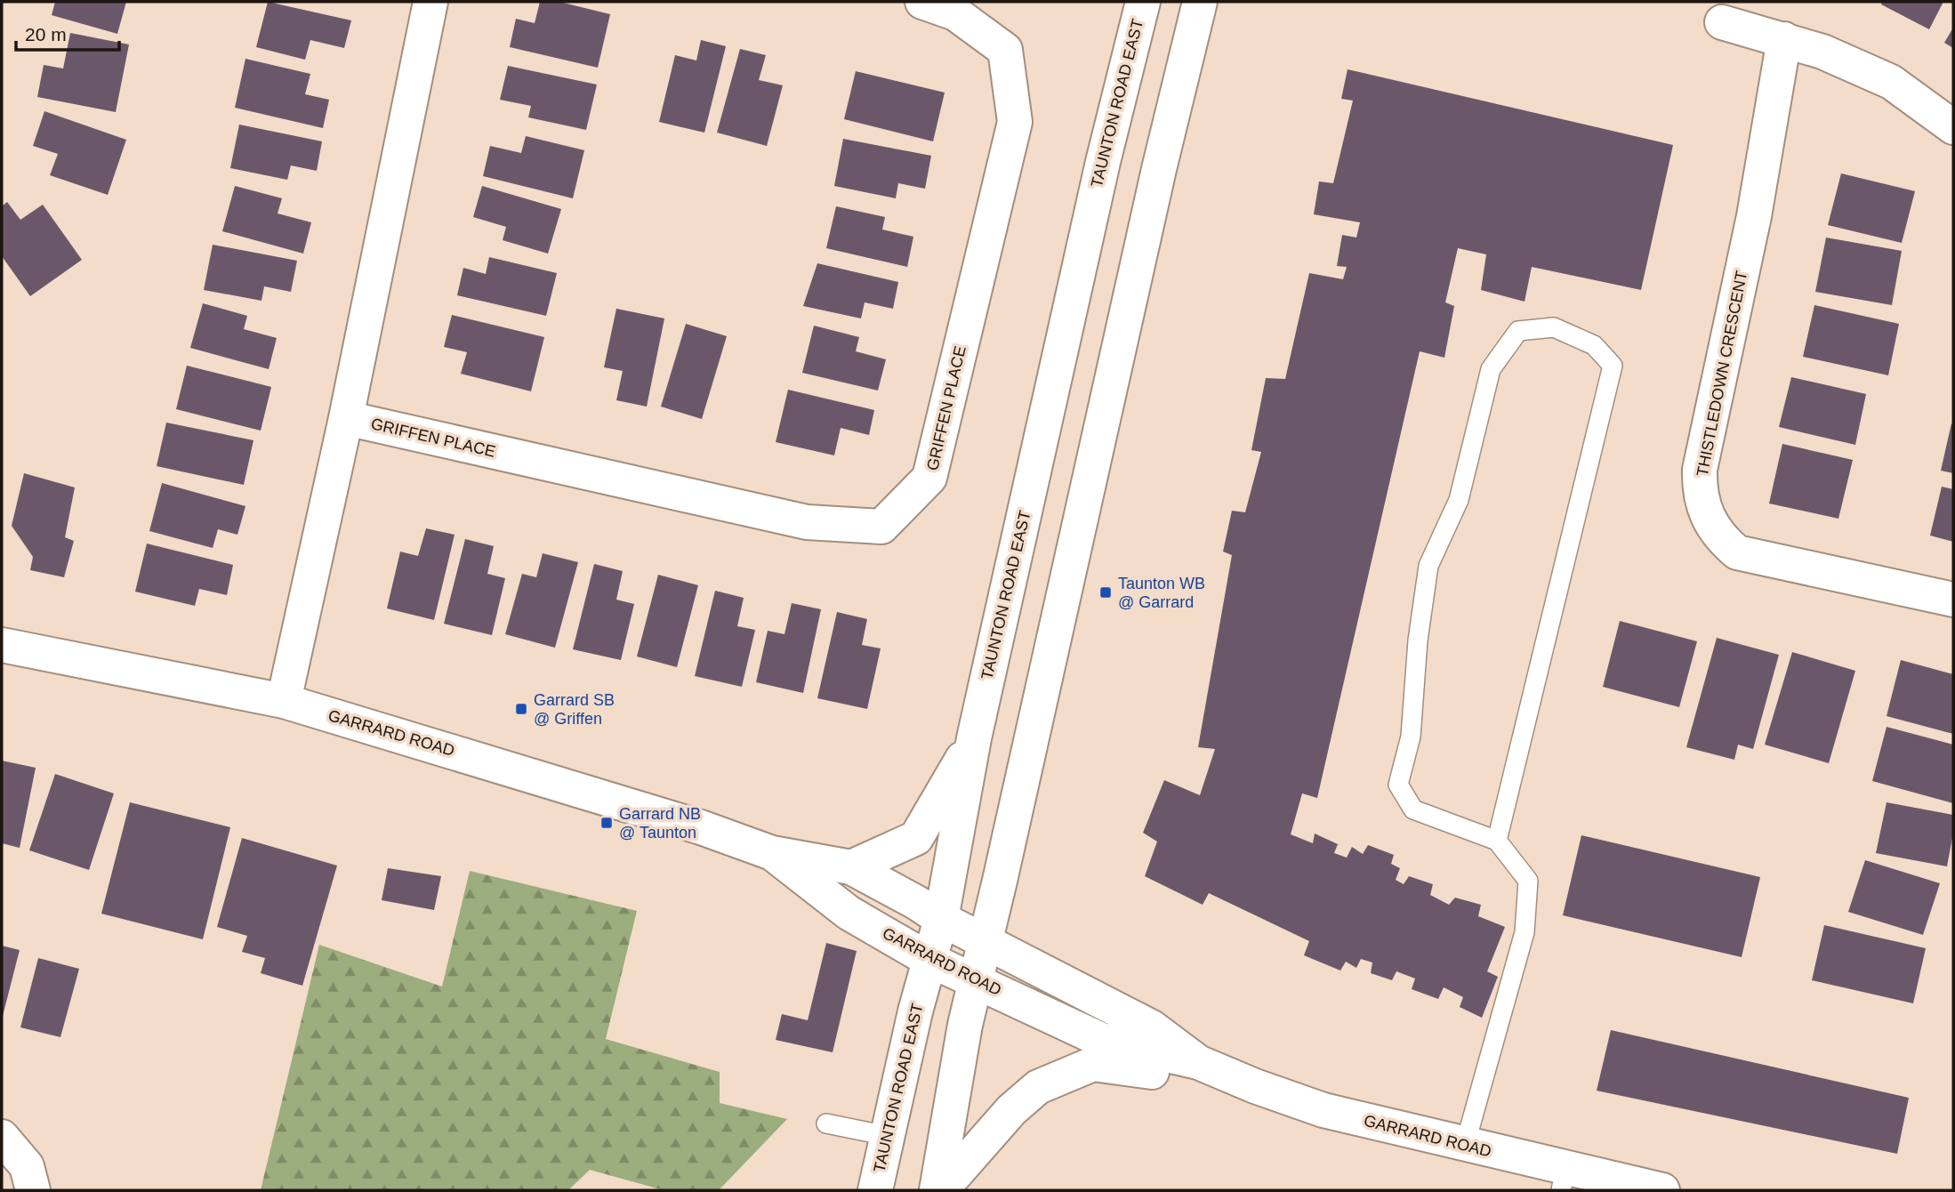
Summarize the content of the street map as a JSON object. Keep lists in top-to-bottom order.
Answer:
{
  "streets": {
    "street": [
      "TAUNTON ROAD EAST",
      "THISTLEDOWN CRESCENT",
      "GRIFFEN PLACE",
      "GARRARD ROAD"
    ]
  },
  "crossings": [
    ["TAUNTON ROAD EAST", "GARRARD ROAD"]
  ],
  "places": {
    "transit": ["Taunton WB @ Garrard", "Garrard SB @ Griffen", "Garrard NB @ Taunton"]
  },
  "scale_bar": "20 m"
}
